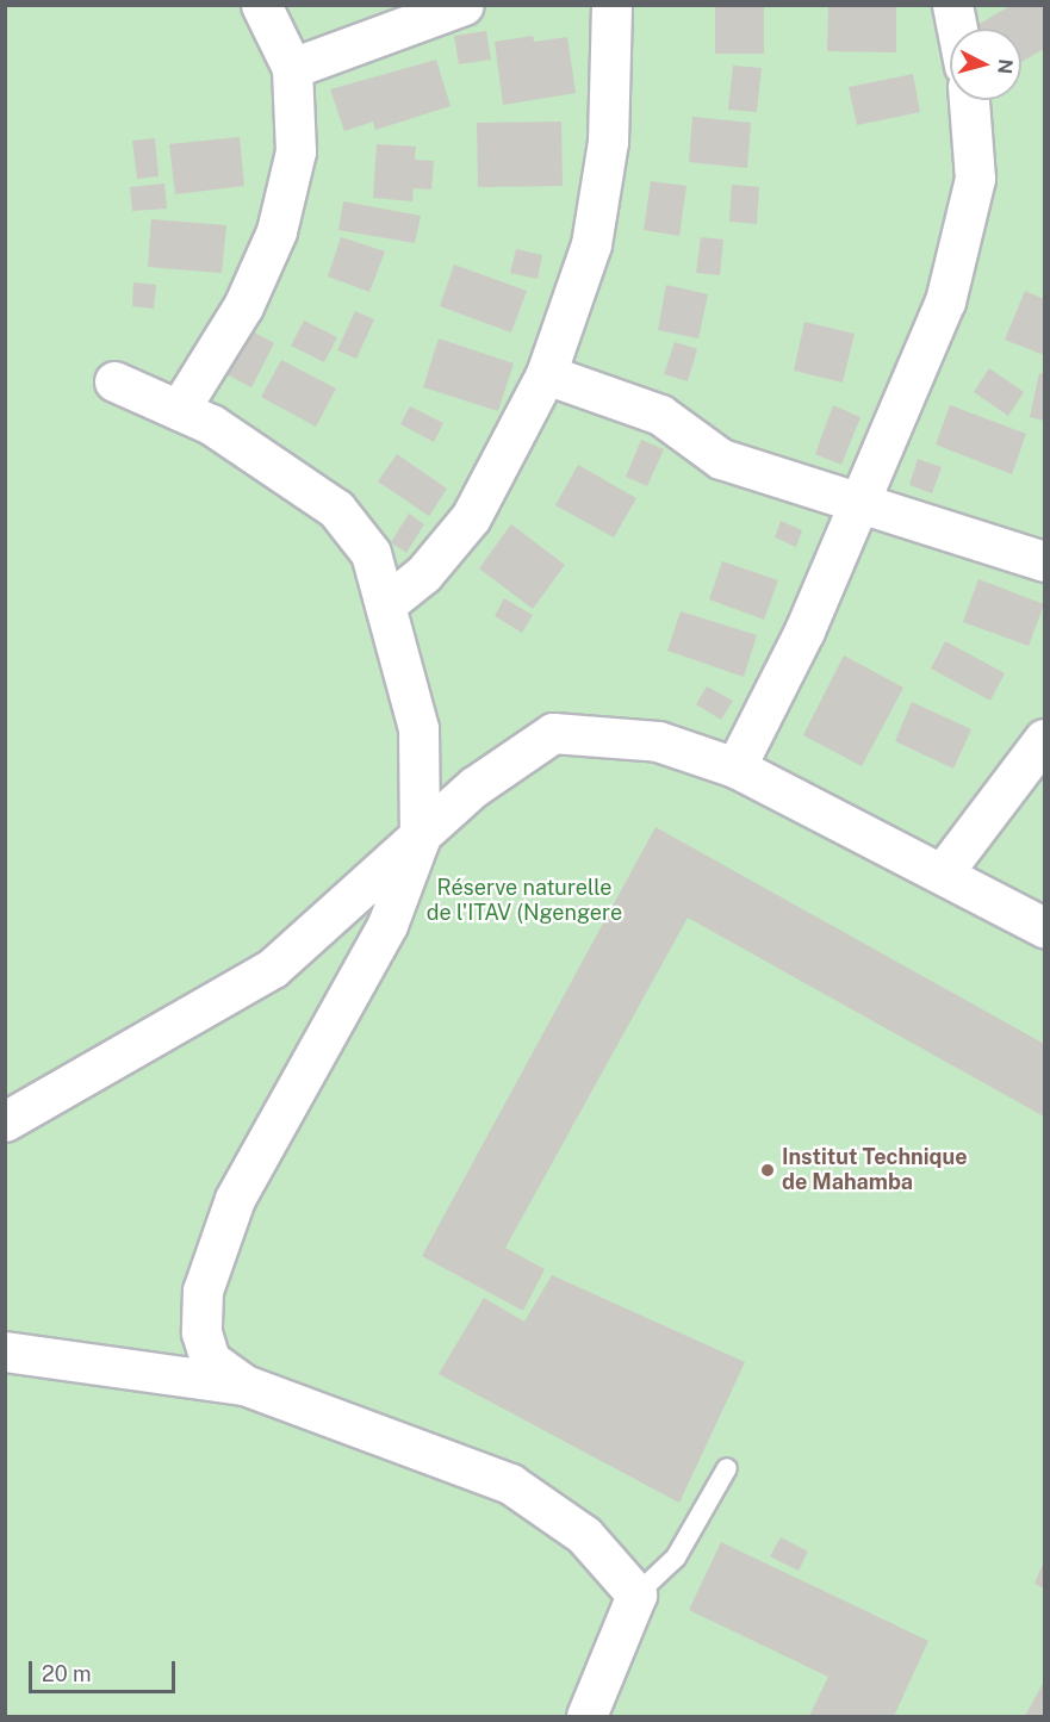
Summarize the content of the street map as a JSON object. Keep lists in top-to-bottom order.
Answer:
{
  "parks": ["Réserve naturelle de l'ITAV (Ngengere"],
  "places": ["Institut Technique de Mahamba"],
  "scale_bar": "20 m",
  "north": "right"
}
